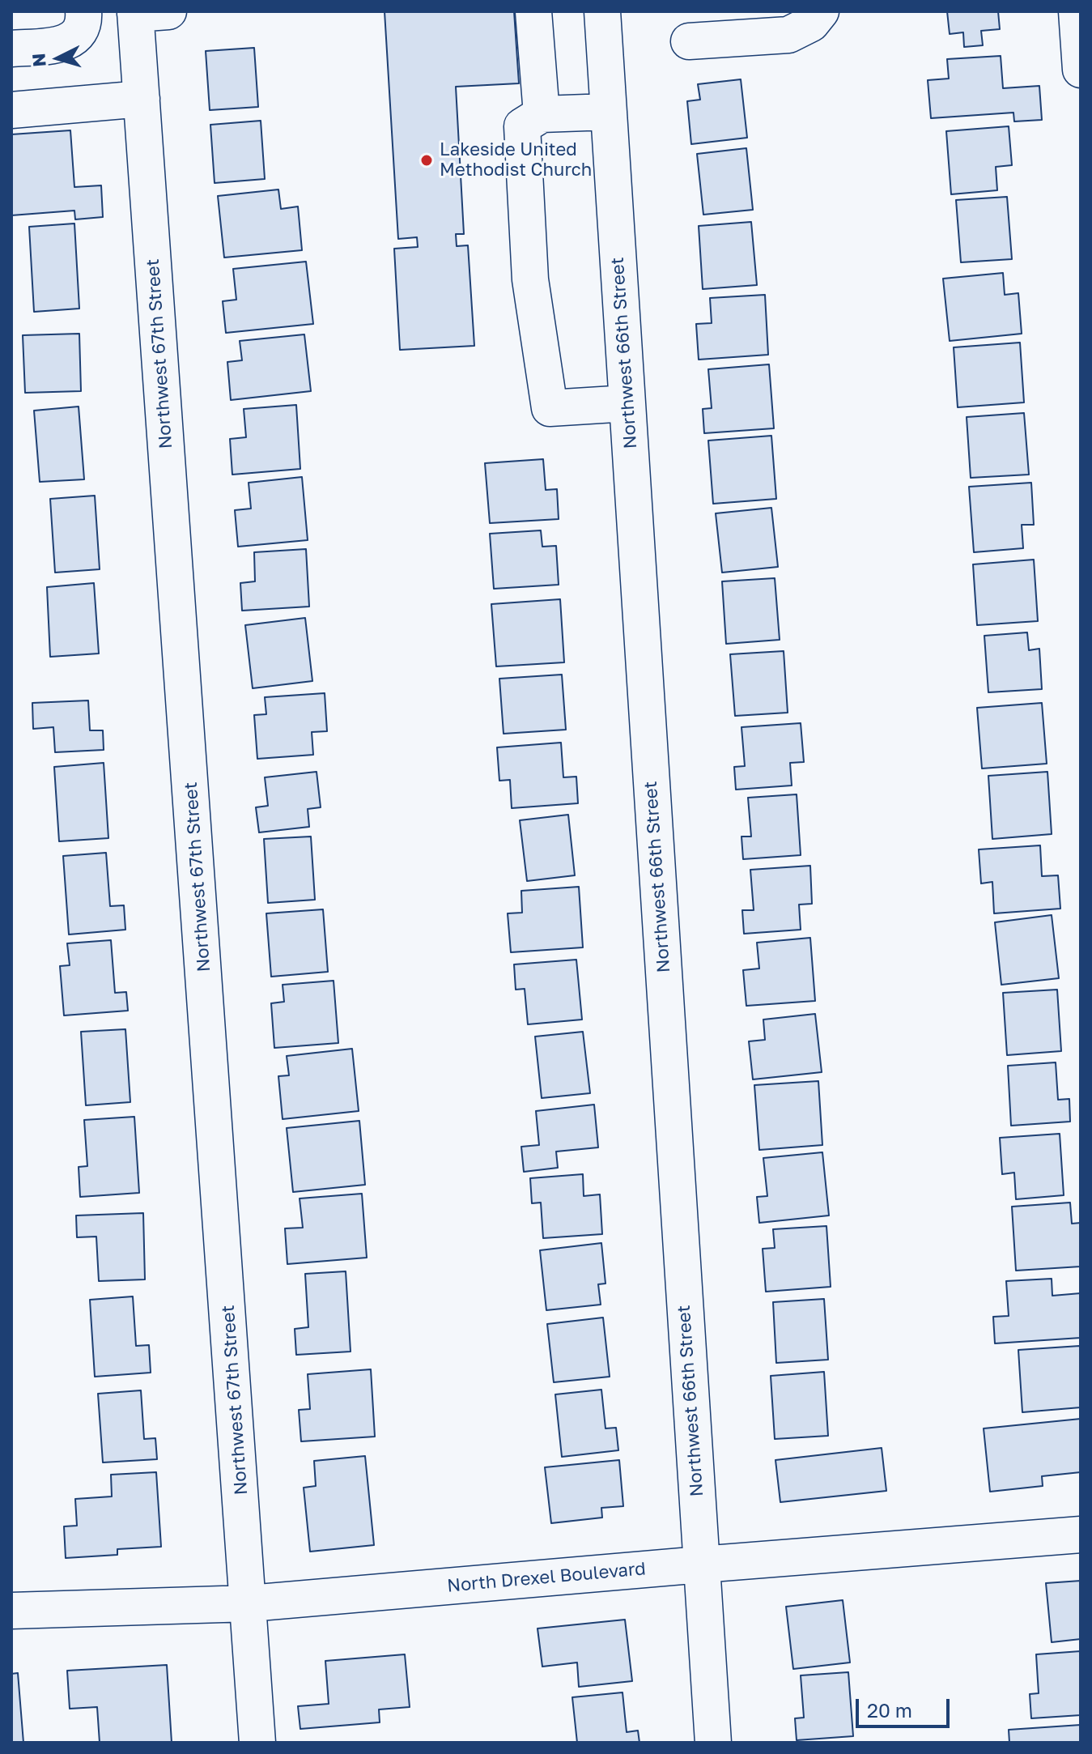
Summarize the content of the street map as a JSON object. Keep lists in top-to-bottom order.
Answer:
{
  "streets": {
    "street": ["Northwest 66th Street", "Northwest 67th Street", "North Drexel Boulevard"]
  },
  "crossings": [
    ["Northwest 66th Street", "North Drexel Boulevard"],
    ["Northwest 67th Street", "North Drexel Boulevard"]
  ],
  "places": ["Lakeside United Methodist Church"],
  "scale_bar": "20 m",
  "north": "left"
}
